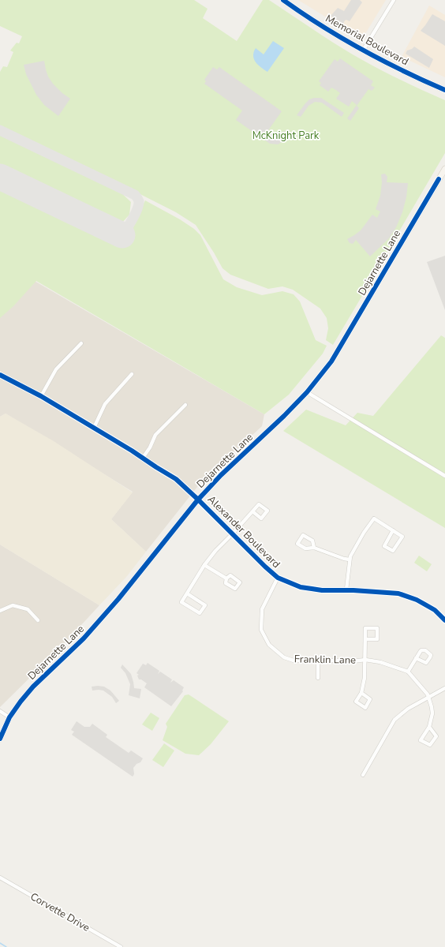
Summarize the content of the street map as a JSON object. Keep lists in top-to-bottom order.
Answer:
{
  "streets": {
    "main road": ["Memorial Boulevard", "Dejarnette Lane"],
    "street": ["Alexander Boulevard", "Franklin Lane", "Corvette Drive"]
  },
  "crossings": [
    ["Dejarnette Lane", "Alexander Boulevard"],
    ["Alexander Boulevard", "Franklin Lane"]
  ],
  "parks": ["McKnight Park"]
}
